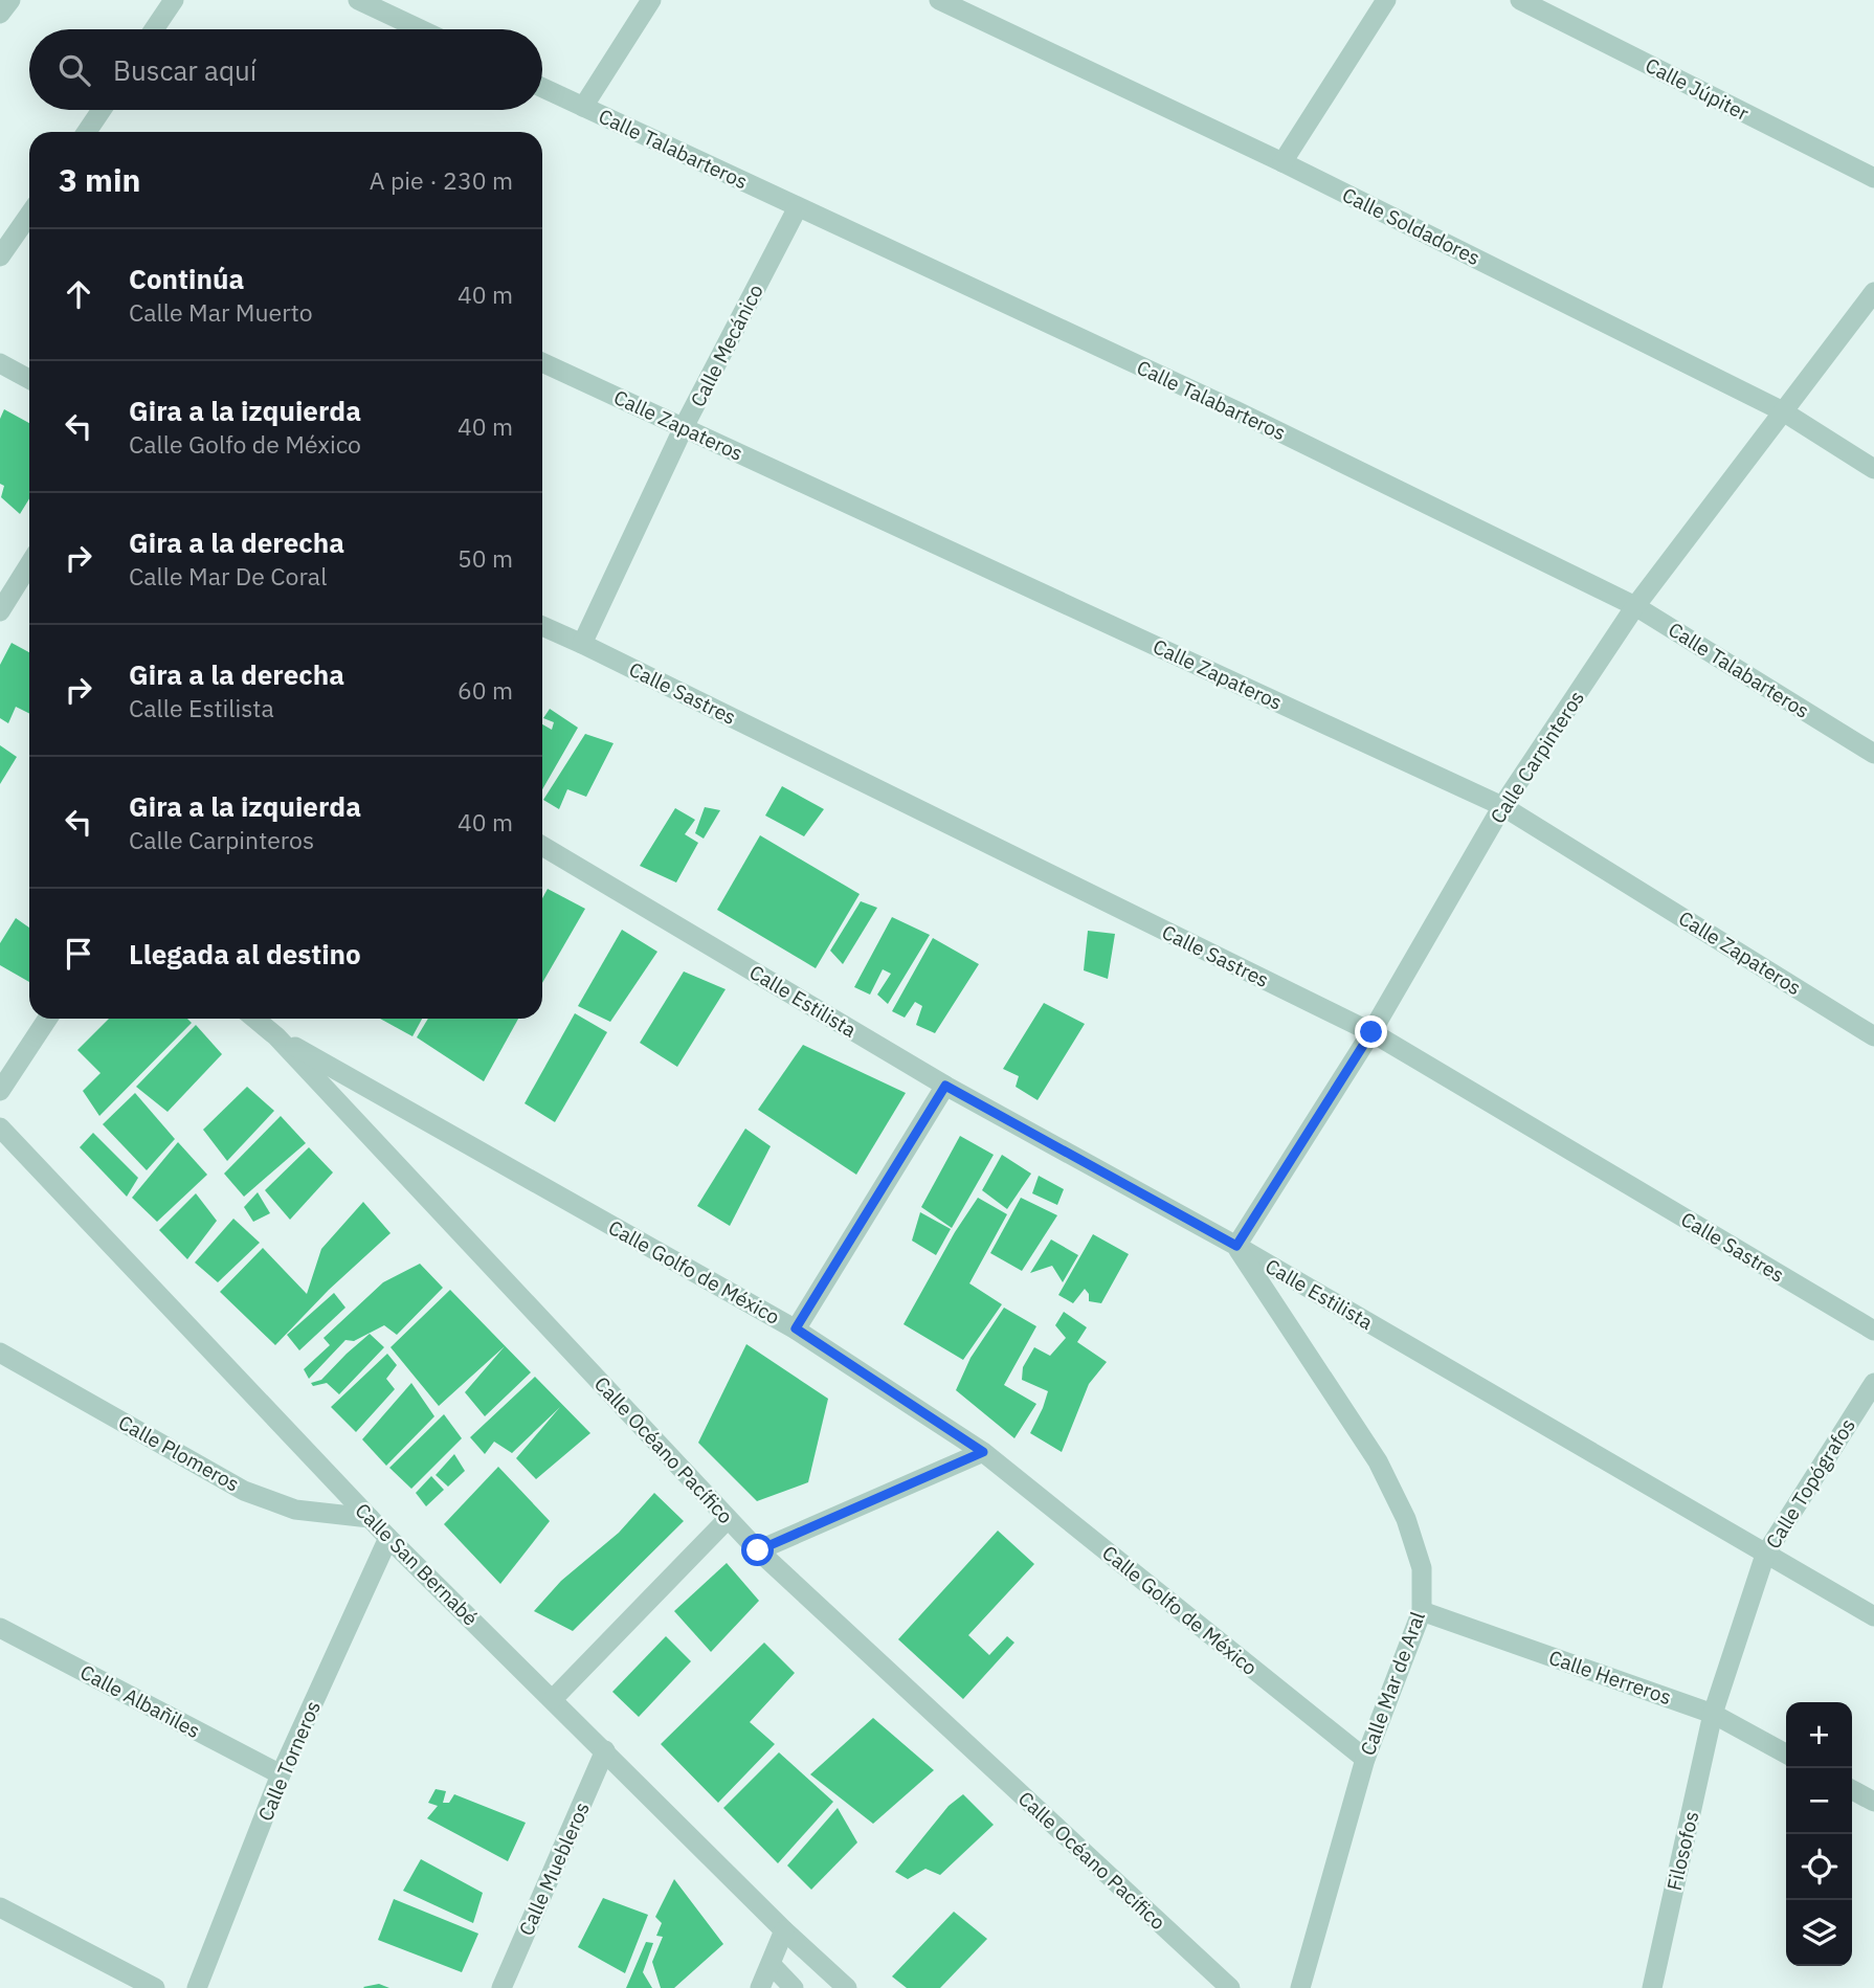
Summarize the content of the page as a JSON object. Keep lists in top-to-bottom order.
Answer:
{
  "streets": {
    "street": [
      "Calle Júpiter",
      "Calle Talabarteros",
      "Calle Soldadores",
      "Calle Mecánico",
      "Calle Zapateros",
      "Calle Sastres",
      "Calle Carpinteros",
      "Calle Estilista",
      "Calle Golfo de México",
      "Calle Océano Pacífico",
      "Calle Plomeros",
      "Calle Topógrafos",
      "Calle San Bernabé",
      "Calle Herreros",
      "Calle Mar de Aral",
      "Calle Albañiles",
      "Calle Torneros",
      "Filosofos",
      "Calle Muebleros"
    ]
  },
  "crossings": [
    ["Calle Talabarteros", "Calle Mecánico"],
    ["Calle Talabarteros", "Calle Carpinteros"],
    ["Calle Soldadores", "Calle Carpinteros"],
    ["Calle Mecánico", "Calle Zapateros"],
    ["Calle Mecánico", "Calle Sastres"],
    ["Calle Zapateros", "Calle Carpinteros"],
    ["Calle Sastres", "Calle Carpinteros"],
    ["Calle Carpinteros", "Calle Estilista"],
    ["Calle Carpinteros", "Calle Mar de Aral"],
    ["Calle Estilista", "Calle Topógrafos"],
    ["Calle Estilista", "Calle Mar de Aral"],
    ["Calle Golfo de México", "Calle Océano Pacífico"],
    ["Calle Golfo de México", "Calle Mar de Aral"],
    ["Calle Plomeros", "Calle San Bernabé"],
    ["Calle Topógrafos", "Calle Herreros"],
    ["Calle Topógrafos", "Filosofos"],
    ["Calle San Bernabé", "Calle Torneros"],
    ["Calle San Bernabé", "Calle Muebleros"],
    ["Calle Herreros", "Calle Mar de Aral"],
    ["Calle Herreros", "Filosofos"],
    ["Calle Albañiles", "Calle Torneros"]
  ],
  "page": {
    "search": "Buscar aquí",
    "heading": ["3 min", "A pie · 230 m"],
    "list": [
      ["Continúa", "Calle Mar Muerto", "40 m"],
      ["Gira a la izquierda", "Calle Golfo de México", "40 m"],
      ["Gira a la derecha", "Calle Mar De Coral", "50 m"],
      ["Gira a la derecha", "Calle Estilista", "60 m"],
      ["Gira a la izquierda", "Calle Carpinteros", "40 m"],
      "Llegada al destino"
    ],
    "map_buttons": ["+", "−"]
  }
}
